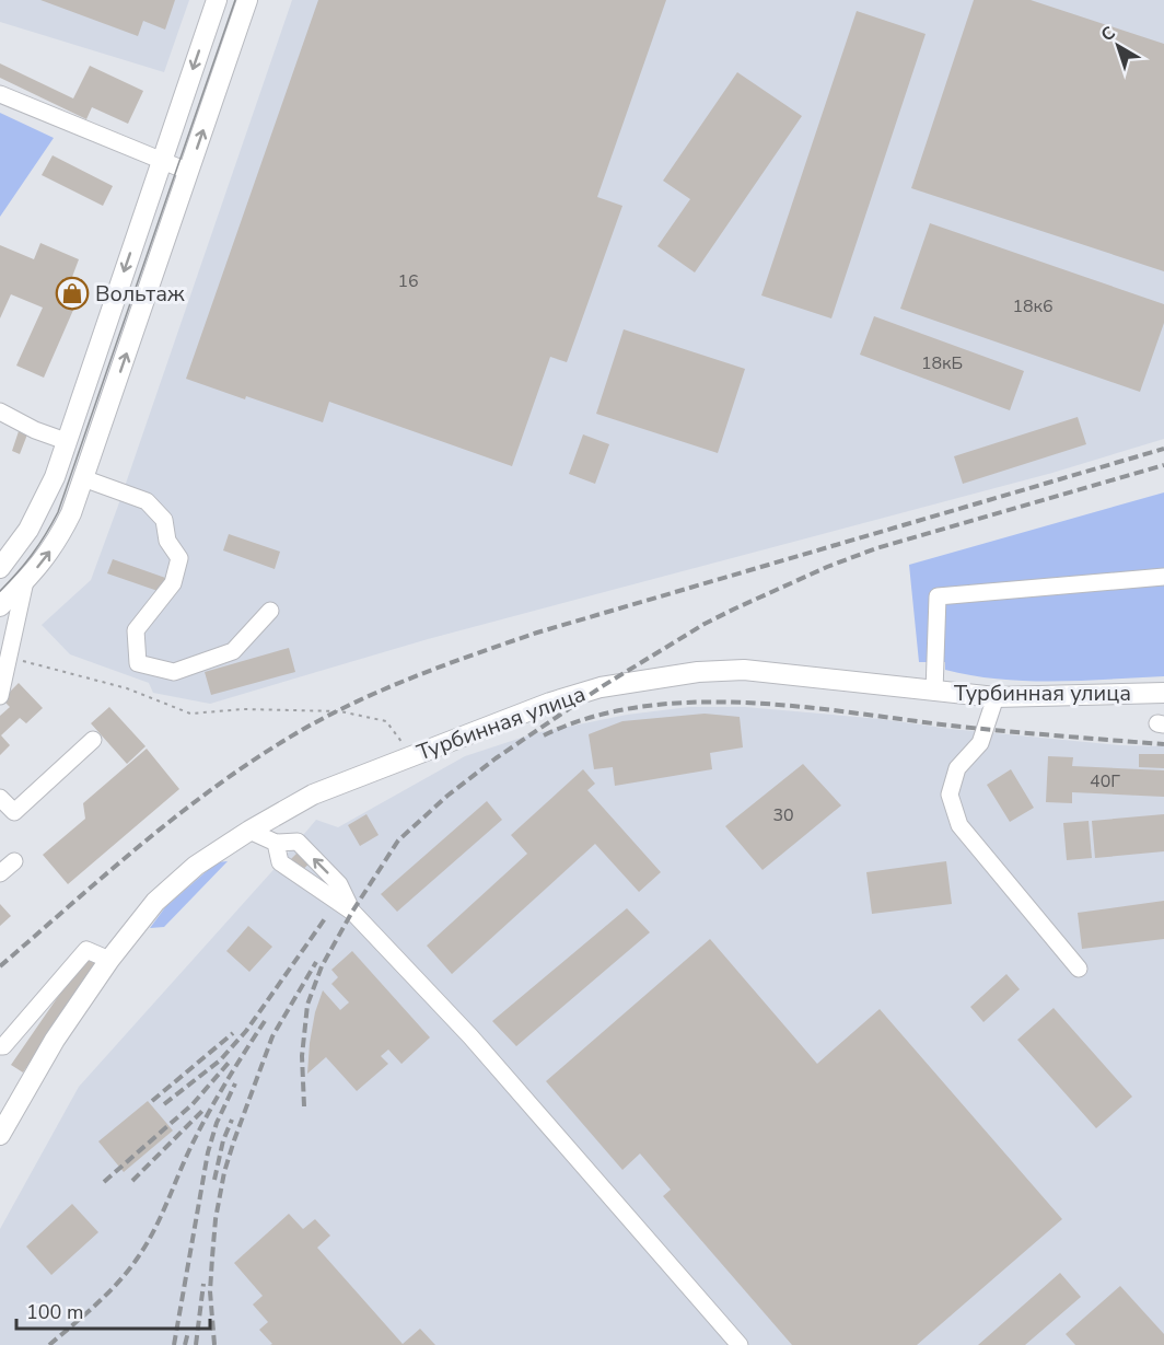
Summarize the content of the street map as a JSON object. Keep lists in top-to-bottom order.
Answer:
{
  "streets": {
    "main road": ["Турбинная улица"]
  },
  "places": {
    "shop": ["Вольтаж"]
  },
  "house_numbers": [
    "16",
    "18к6",
    "18кБ",
    "40Г",
    "30"
  ],
  "scale_bar": "100 m",
  "north": "top left"
}
